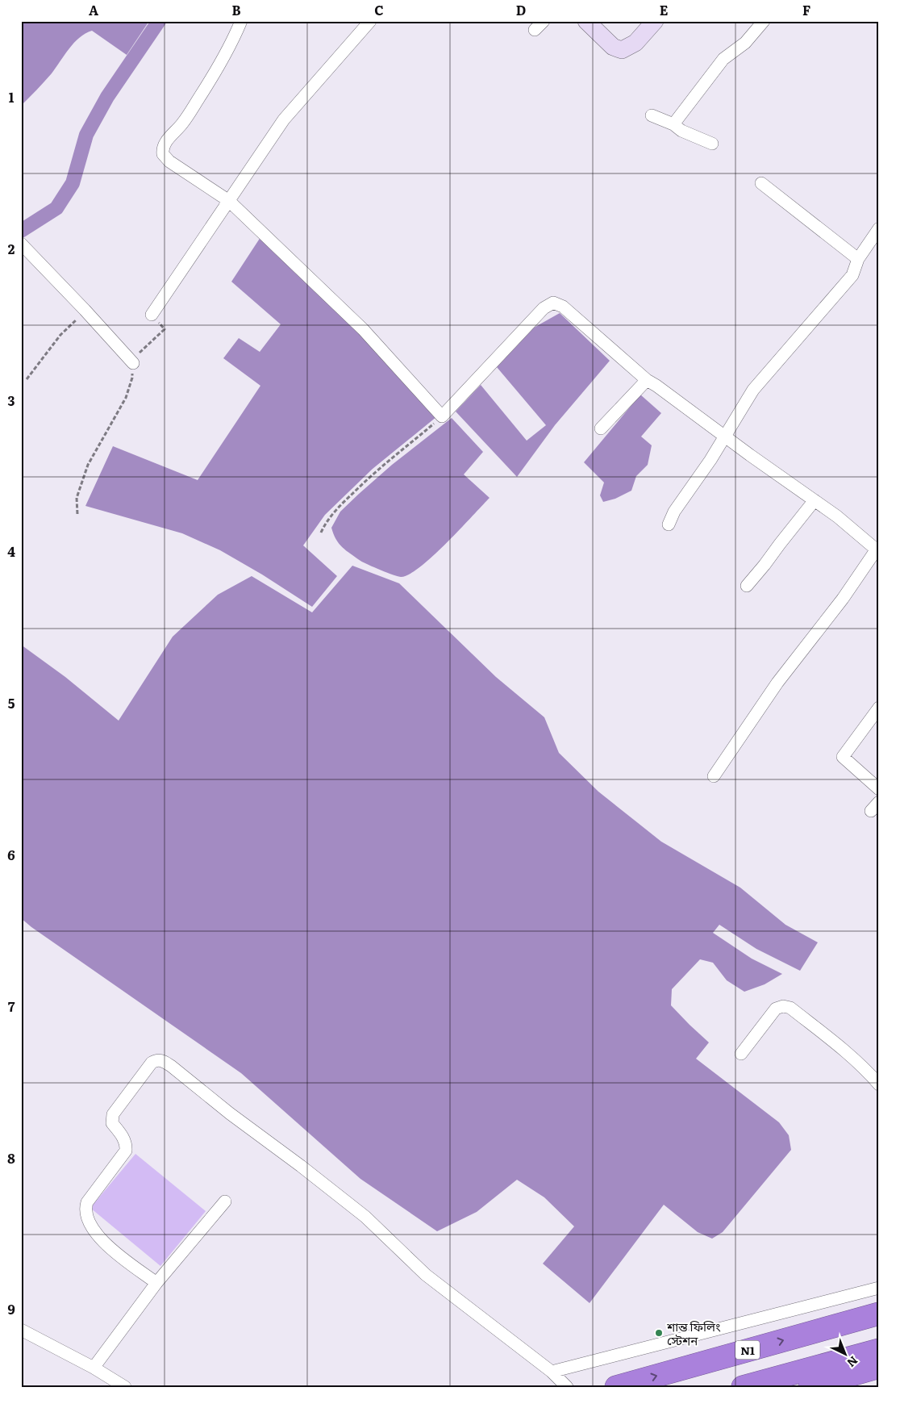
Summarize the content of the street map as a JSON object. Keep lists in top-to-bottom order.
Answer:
{
  "streets": {
    "highway": ["N1"]
  },
  "places": ["শান্ত ফিলিং স্টেশন"],
  "north": "bottom right",
  "grid": {
    "columns": [
      "A",
      "B",
      "C",
      "D",
      "E",
      "F"
    ],
    "rows": [
      "1",
      "2",
      "3",
      "4",
      "5",
      "6",
      "7",
      "8",
      "9"
    ]
  }
}
